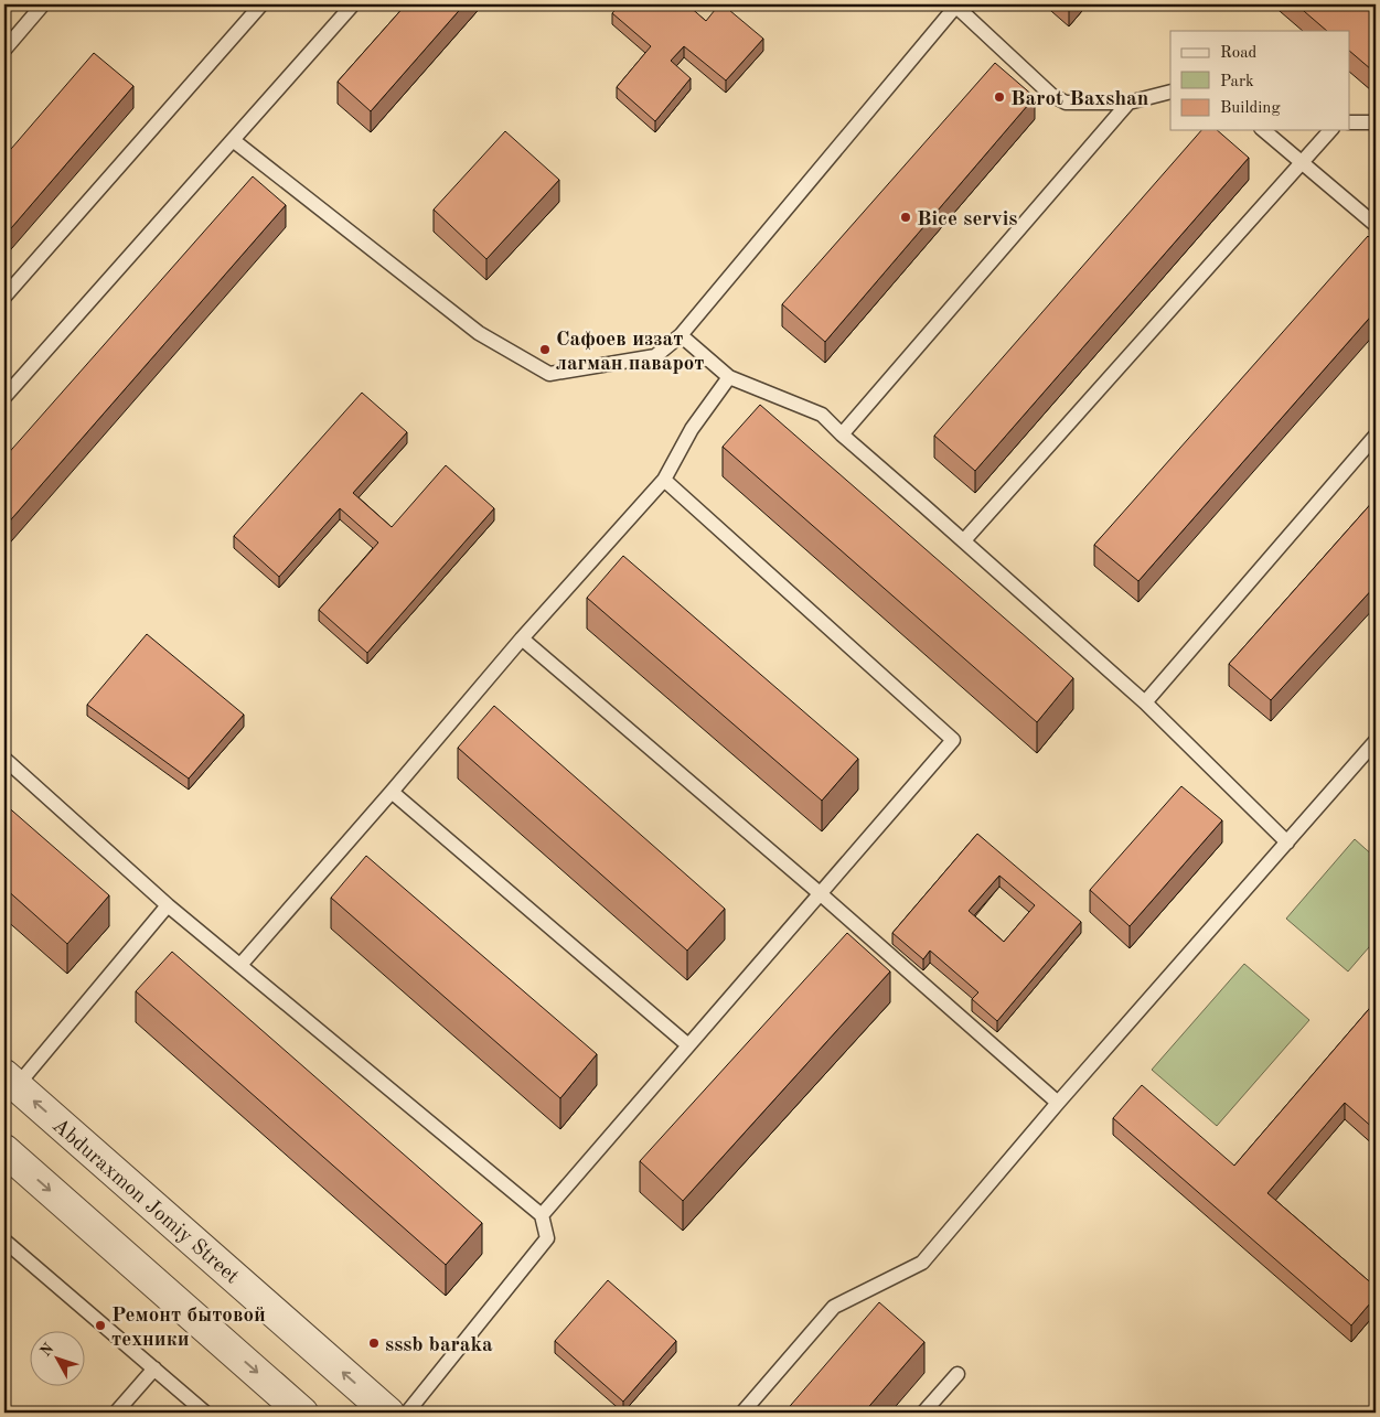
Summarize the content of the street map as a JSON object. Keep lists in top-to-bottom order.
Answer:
{
  "streets": {
    "street": ["Abduraxmon Jomiy Street"]
  },
  "places": [
    "Barot Baxshan",
    "Bice servis",
    "Сафоев иззат лагман паварот",
    "Ремонт бытовой техники",
    "sssb baraka"
  ],
  "legend": ["Road", "Park", "Building"],
  "north": "top left"
}
